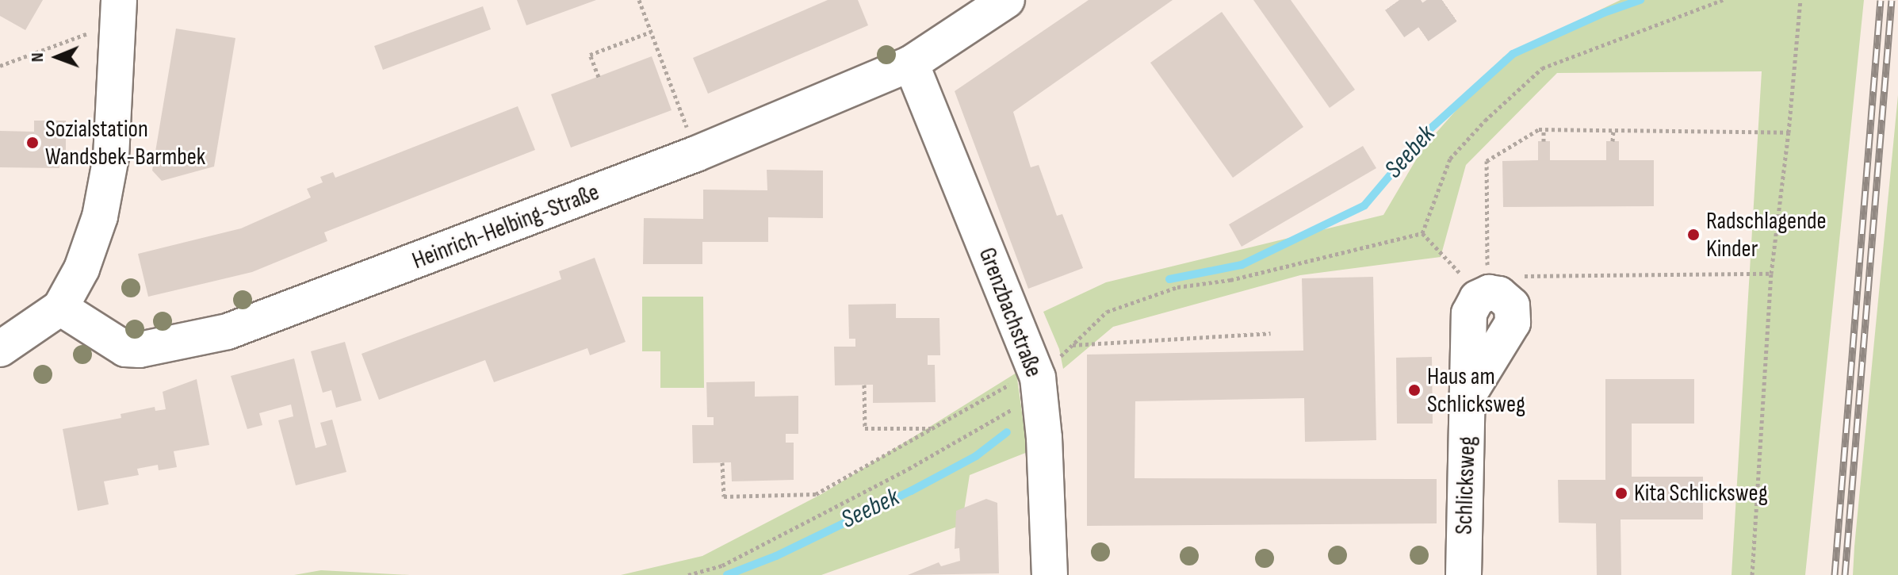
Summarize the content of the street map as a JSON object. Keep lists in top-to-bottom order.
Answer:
{
  "streets": {
    "street": ["Heinrich-Helbing-Straße", "Grenzbachstraße", "Schlicksweg"]
  },
  "crossings": [
    ["Heinrich-Helbing-Straße", "Grenzbachstraße"]
  ],
  "water": ["Seebek"],
  "places": [
    "Sozialstation Wandsbek-Barmbek",
    "Radschlagende Kinder",
    "Haus am Schlicksweg",
    "Kita Schlicksweg"
  ],
  "north": "left"
}
